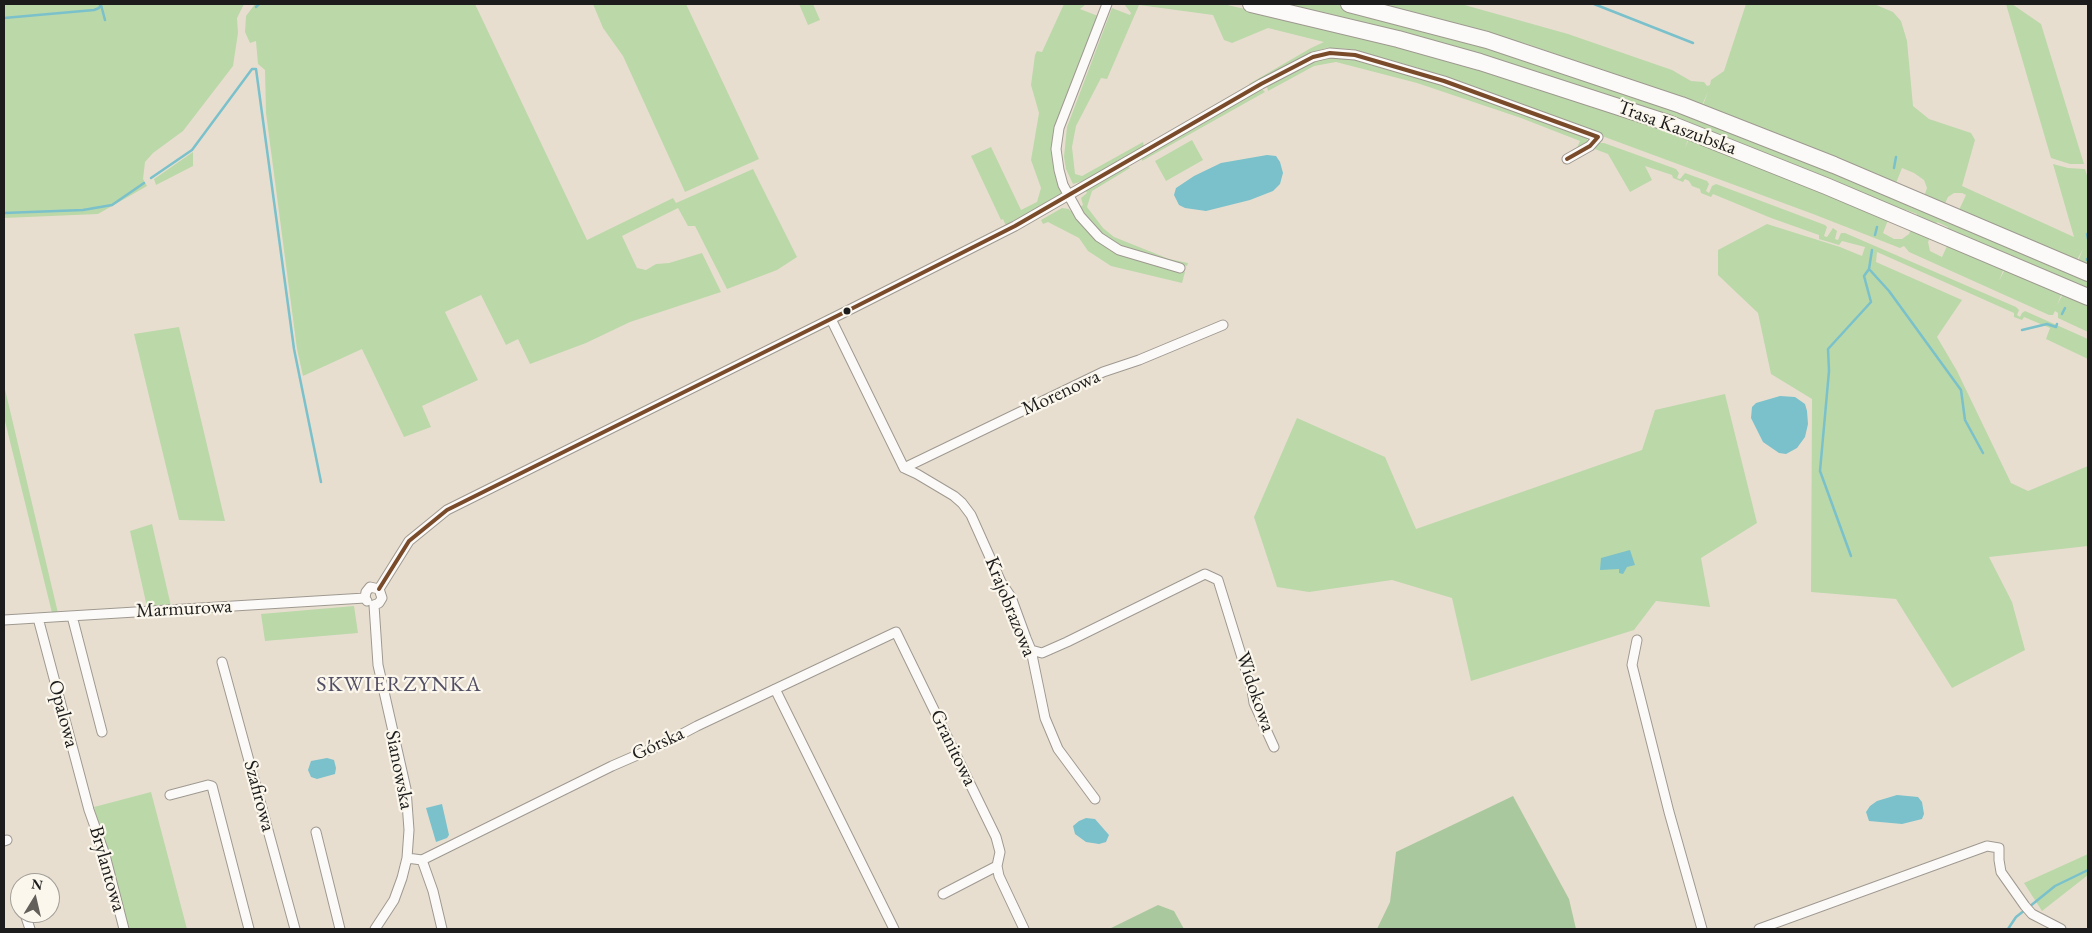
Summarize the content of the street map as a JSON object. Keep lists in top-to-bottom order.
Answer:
{
  "streets": {
    "highway": ["Trasa Kaszubska"],
    "street": [
      "Morenowa",
      "Krajobrazowa",
      "Marmurowa",
      "Widokowa",
      "Opalowa",
      "Górska",
      "Granitowa",
      "Sianowska",
      "Szafirowa",
      "Brylantowa"
    ]
  },
  "crossings": [
    ["Morenowa", "Krajobrazowa"],
    ["Krajobrazowa", "Widokowa"],
    ["Marmurowa", "Opalowa"],
    ["Marmurowa", "Sianowska"],
    ["Opalowa", "Brylantowa"],
    ["Górska", "Granitowa"]
  ],
  "districts": ["SKWIERZYNKA"],
  "north": "top"
}
